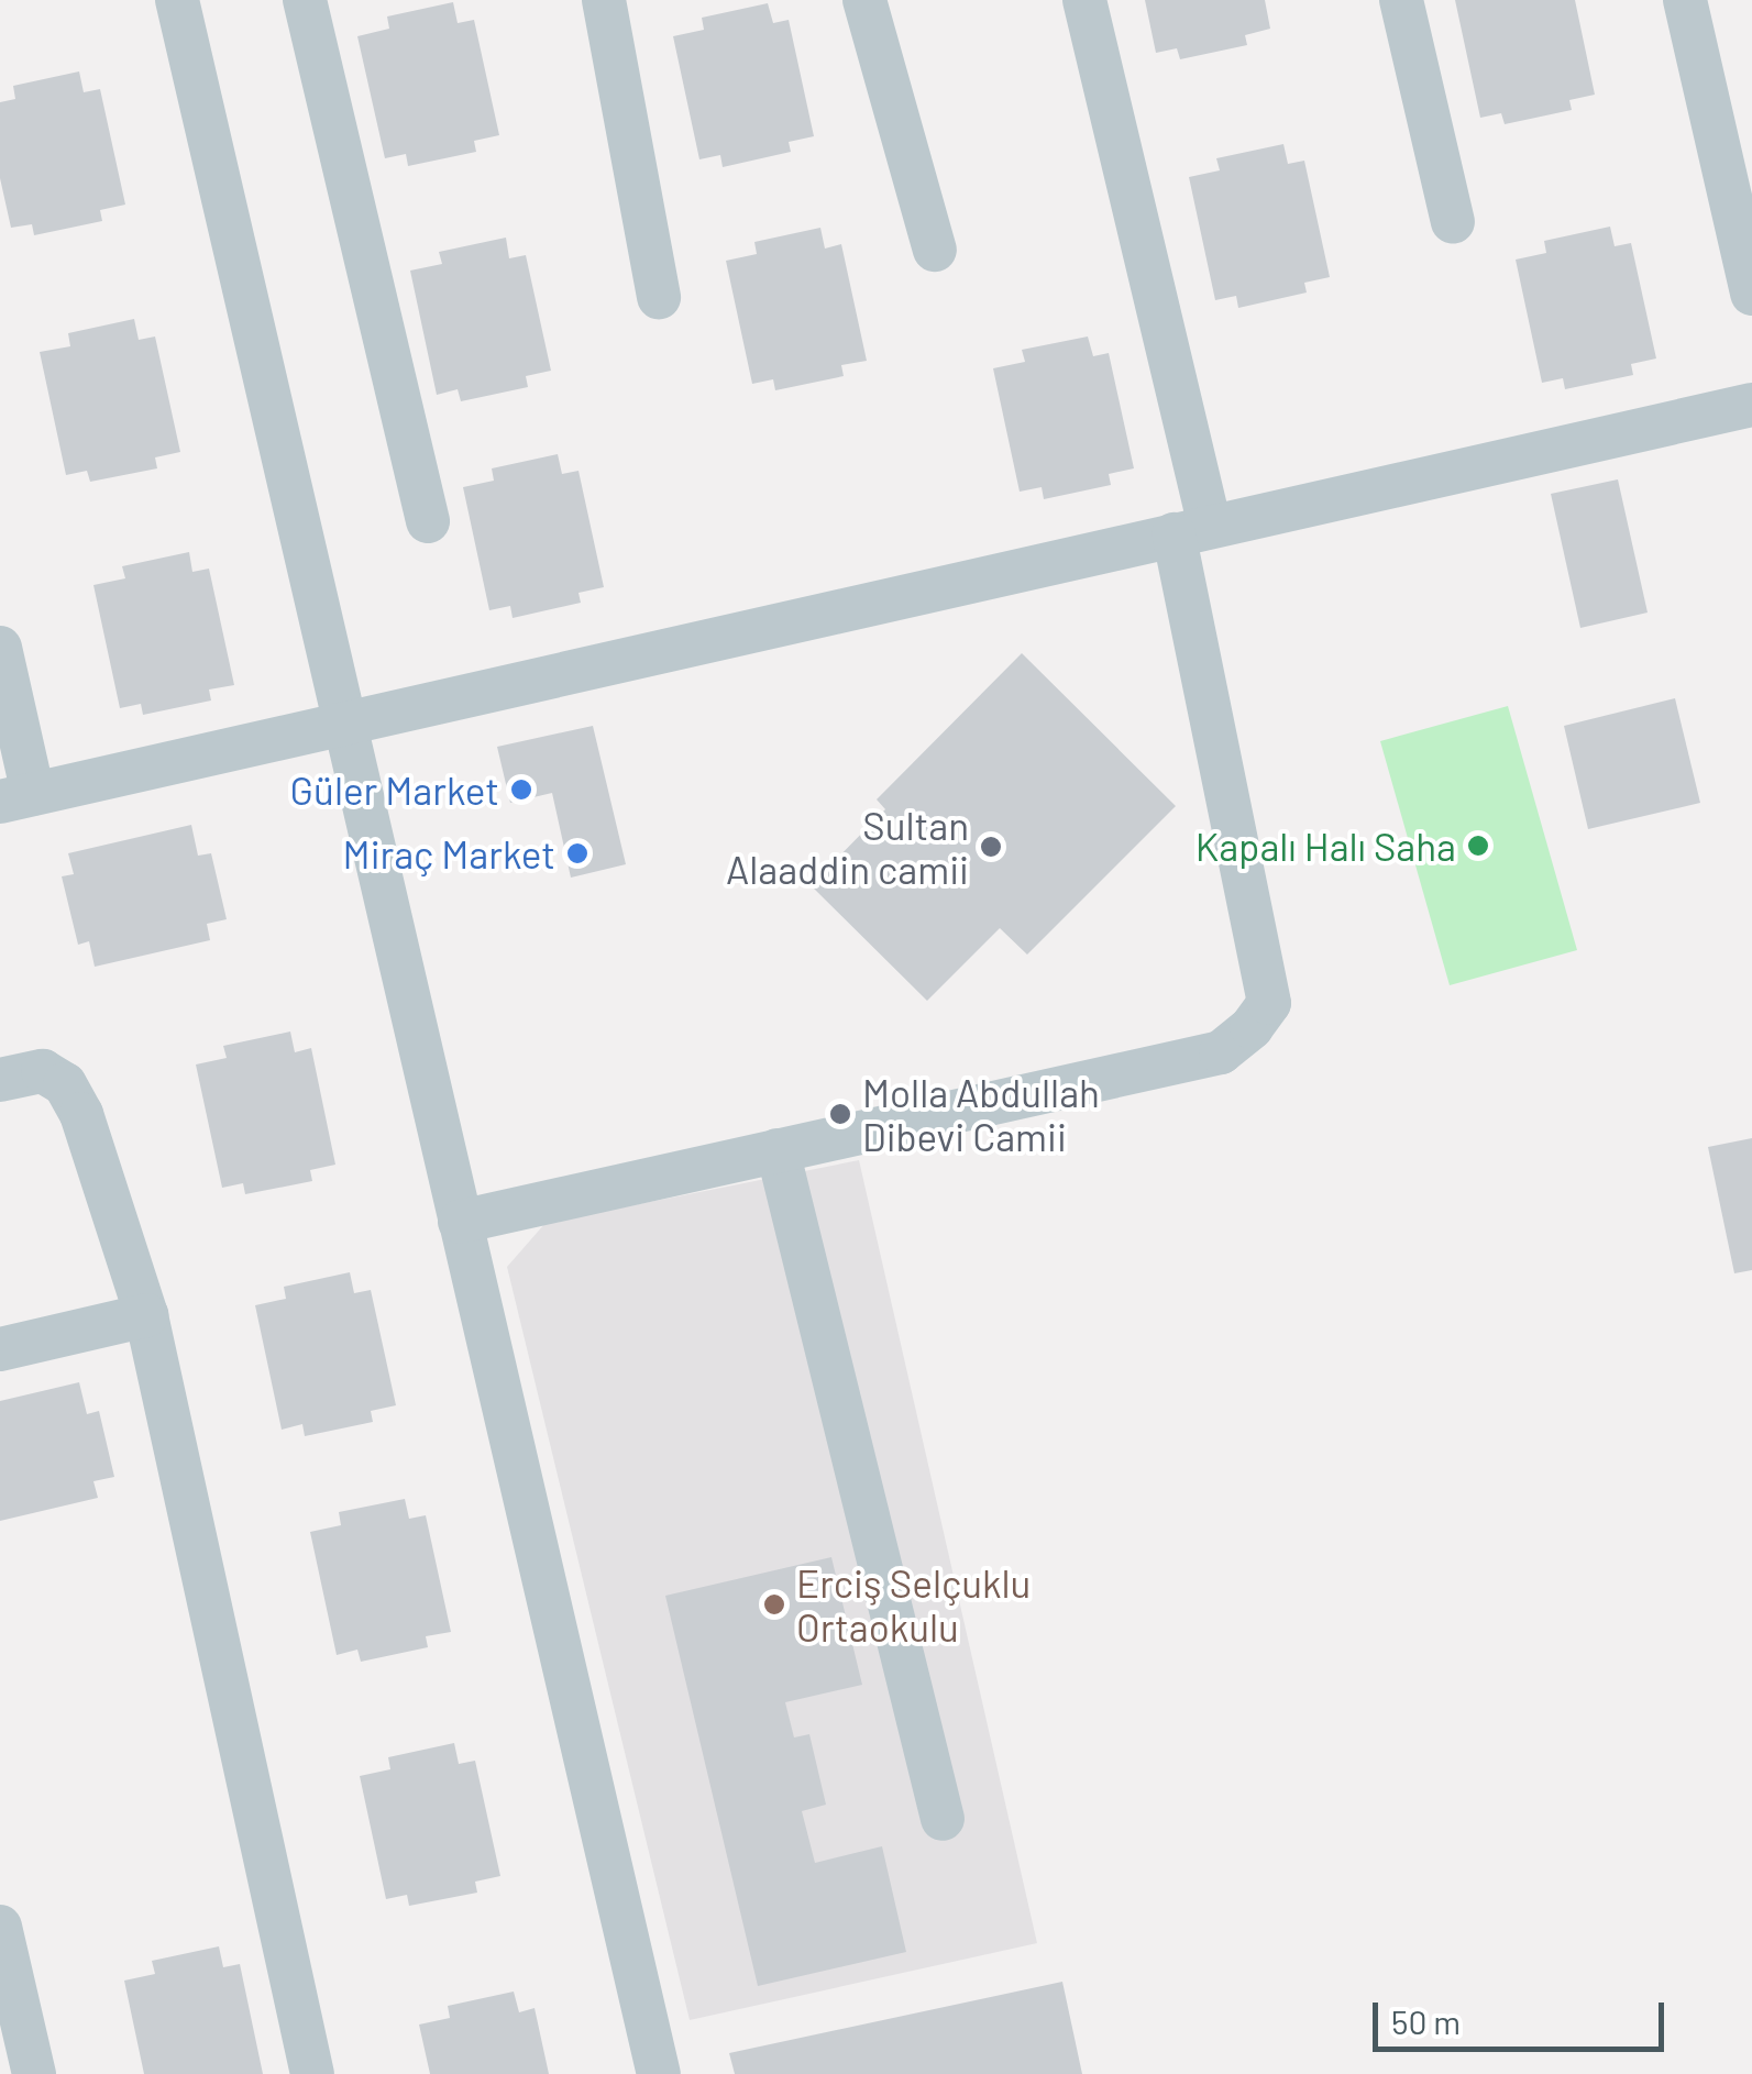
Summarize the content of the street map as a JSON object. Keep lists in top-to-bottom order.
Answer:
{
  "places": [
    "Güler Market",
    "Kapalı Halı Saha",
    "Sultan Alaaddin camii",
    "Miraç Market",
    "Molla Abdullah Dibevi Camii",
    "Erciş Selçuklu Ortaokulu"
  ],
  "scale_bar": "50 m"
}
